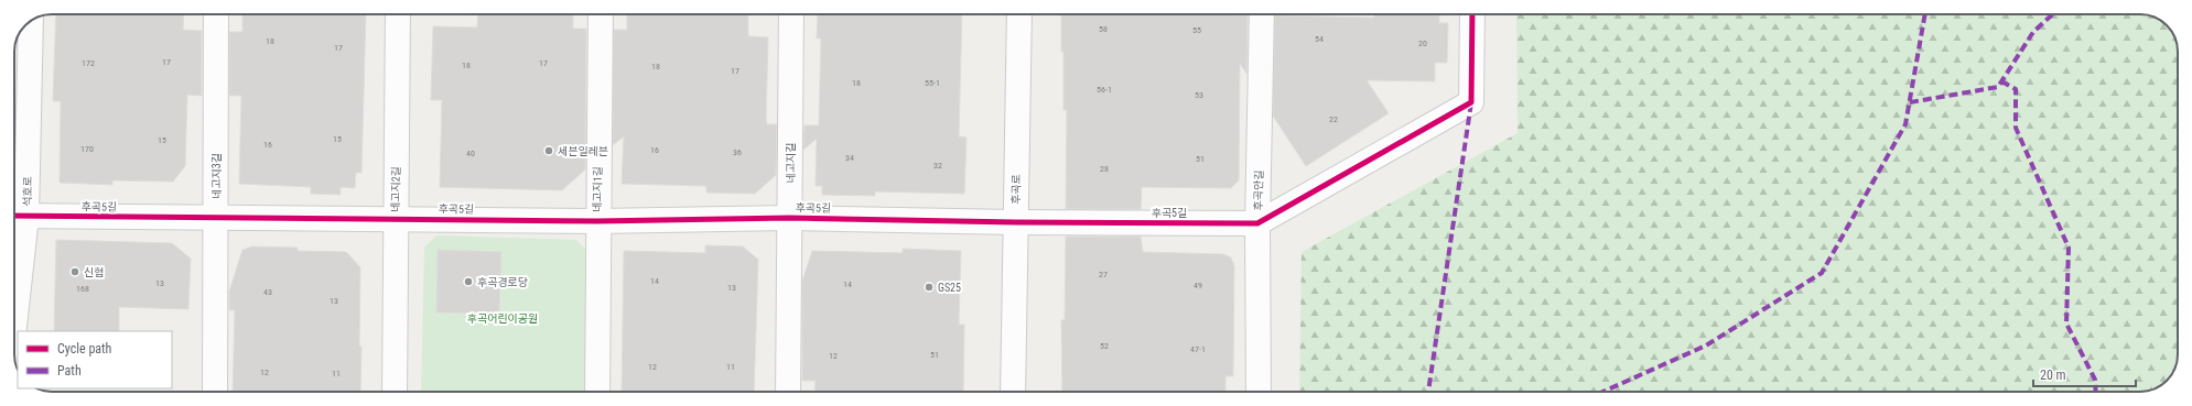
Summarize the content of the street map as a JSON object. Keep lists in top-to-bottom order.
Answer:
{
  "streets": {
    "street": [
      "네고지길",
      "네고지3길",
      "네고지2길",
      "네고지1길",
      "후곡로",
      "후곡안길",
      "석호로",
      "후곡5길"
    ]
  },
  "crossings": [
    ["네고지길", "후곡5길"],
    ["네고지3길", "후곡5길"],
    ["네고지2길", "후곡5길"],
    ["네고지1길", "후곡5길"],
    ["후곡로", "후곡5길"],
    ["후곡안길", "후곡5길"],
    ["석호로", "후곡5길"]
  ],
  "parks": ["후곡어린이공원"],
  "places": [
    "세븐일레븐",
    "신협",
    "후곡경로당",
    "GS25"
  ],
  "house_numbers": [
    "58",
    "55",
    "54",
    "18",
    "20",
    "17",
    "17",
    "172",
    "17",
    "18",
    "18",
    "17",
    "18",
    "55-1",
    "56-1",
    "53",
    "22",
    "15",
    "15",
    "16",
    "170",
    "16",
    "36",
    "40",
    "34",
    "51",
    "32",
    "28",
    "27",
    "14",
    "13",
    "14",
    "49",
    "13",
    "168",
    "43",
    "13",
    "52",
    "47-1",
    "51",
    "12",
    "12",
    "11",
    "12",
    "11"
  ],
  "legend": ["Cycle path", "Path"],
  "scale_bar": "20 m"
}
